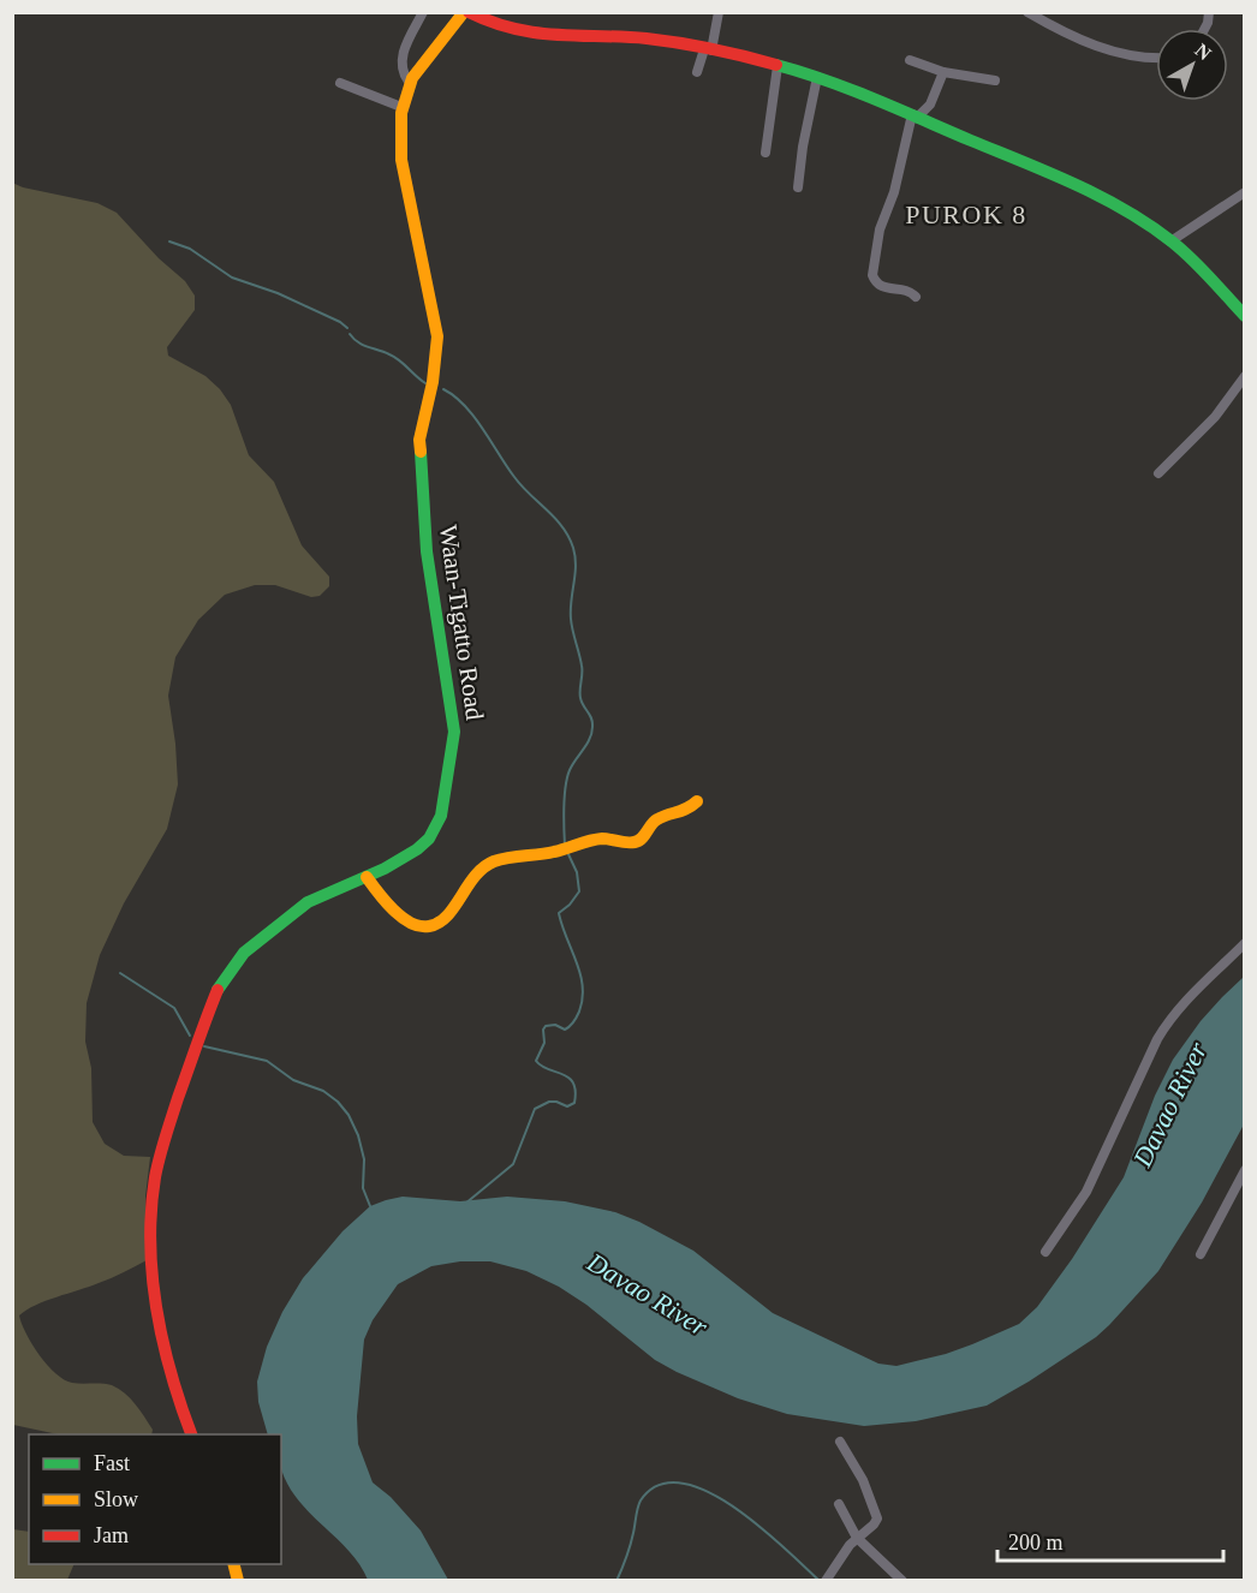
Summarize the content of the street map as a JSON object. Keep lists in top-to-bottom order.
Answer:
{
  "streets": {
    "street": ["Waan-Tigatto Road"]
  },
  "districts": ["PUROK 8"],
  "water": ["Davao River"],
  "legend": ["Fast", "Slow", "Jam"],
  "scale_bar": "200 m",
  "north": "top right"
}
